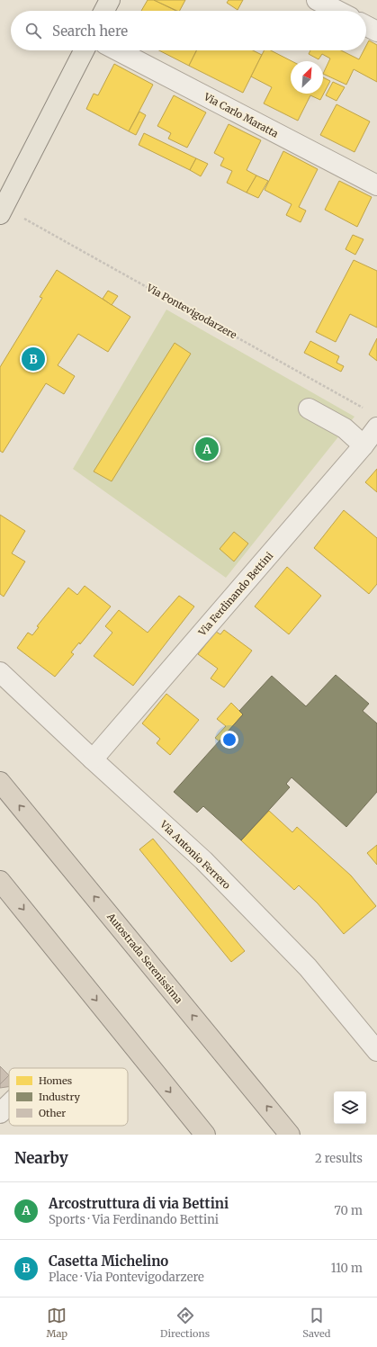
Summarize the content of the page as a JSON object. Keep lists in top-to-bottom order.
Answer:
{
  "streets": {
    "highway": ["Autostrada Serenissima"],
    "street": ["Via Carlo Maratta", "Via Ferdinando Bettini", "Via Antonio Ferrero"],
    "path": ["Via Pontevigodarzere"]
  },
  "crossings": [
    ["Via Ferdinando Bettini", "Via Antonio Ferrero"]
  ],
  "legend": ["Homes", "Industry", "Other"],
  "north": "top right",
  "page": {
    "search": "Search here",
    "pins": ["B", "A"],
    "heading": ["Nearby", "2 results"],
    "list": [
      {
        "mark": "A",
        "name": "Arcostruttura di via Bettini",
        "note": "Sports · Via Ferdinando Bettini",
        "value": "70 m"
      },
      {
        "mark": "B",
        "name": "Casetta Michelino",
        "note": "Place · Via Pontevigodarzere",
        "value": "110 m"
      }
    ],
    "nav": ["Map", "Directions", "Saved"]
  }
}
